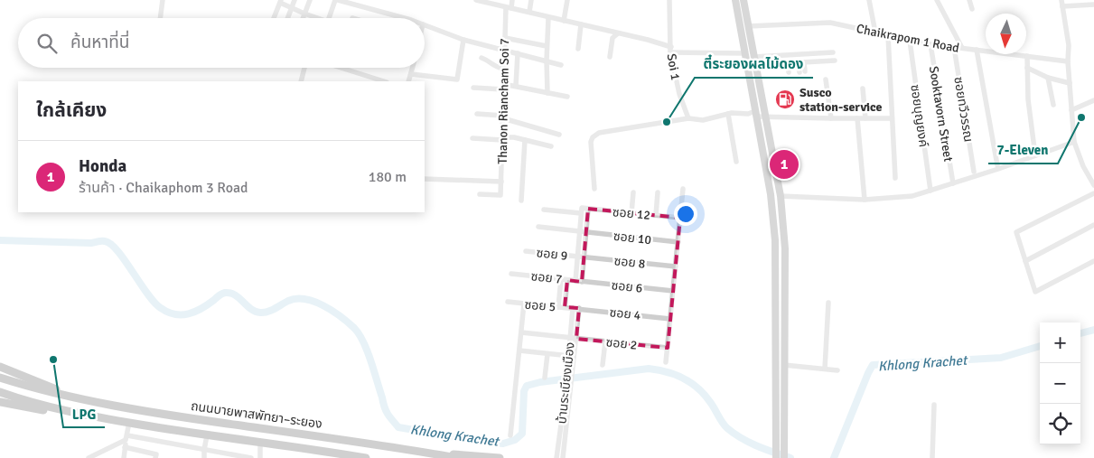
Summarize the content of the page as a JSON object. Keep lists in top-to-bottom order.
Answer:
{
  "streets": {
    "highway": ["ถนนบายพาสพัทยา–ระยอง"],
    "street": [
      "Chaikrapom 1 Road",
      "Soi 1",
      "Thanon Riancham Soi 7",
      "ซอยทวีวรรณ",
      "Sooktavorn Street",
      "ซอยบุญยงค์",
      "ซอย 12",
      "ซอย 10",
      "ซอย 9",
      "ซอย 8",
      "ซอย 7",
      "ซอย 6",
      "ซอย 5",
      "ซอย 4",
      "ซอย 2",
      "บ้านระเบียงเมือง"
    ]
  },
  "crossings": [
    ["Chaikrapom 1 Road", "ซอยทวีวรรณ"],
    ["Chaikrapom 1 Road", "Sooktavorn Street"],
    ["Chaikrapom 1 Road", "ซอยบุญยงค์"],
    ["ซอย 9", "ซอย 8"],
    ["ซอย 7", "ซอย 6"],
    ["ซอย 5", "ซอย 4"],
    ["ซอย 5", "บ้านระเบียงเมือง"],
    ["ซอย 4", "บ้านระเบียงเมือง"],
    ["ซอย 2", "บ้านระเบียงเมือง"]
  ],
  "water": ["Khlong Krachet"],
  "places": {
    "fuel station": ["Susco station-service"],
    "other": ["7-Eleven", "ตี๋ระยองผลไม้ดอง", "LPG"]
  },
  "north": "bottom",
  "page": {
    "search": "ค้นหาที่นี่",
    "heading": "ใกล้เคียง",
    "list": [
      {
        "mark": "1",
        "name": "Honda",
        "note": "ร้านค้า · Chaikaphom 3 Road",
        "value": "180 m"
      }
    ],
    "pins": "1",
    "map_buttons": ["+", "−"]
  }
}
